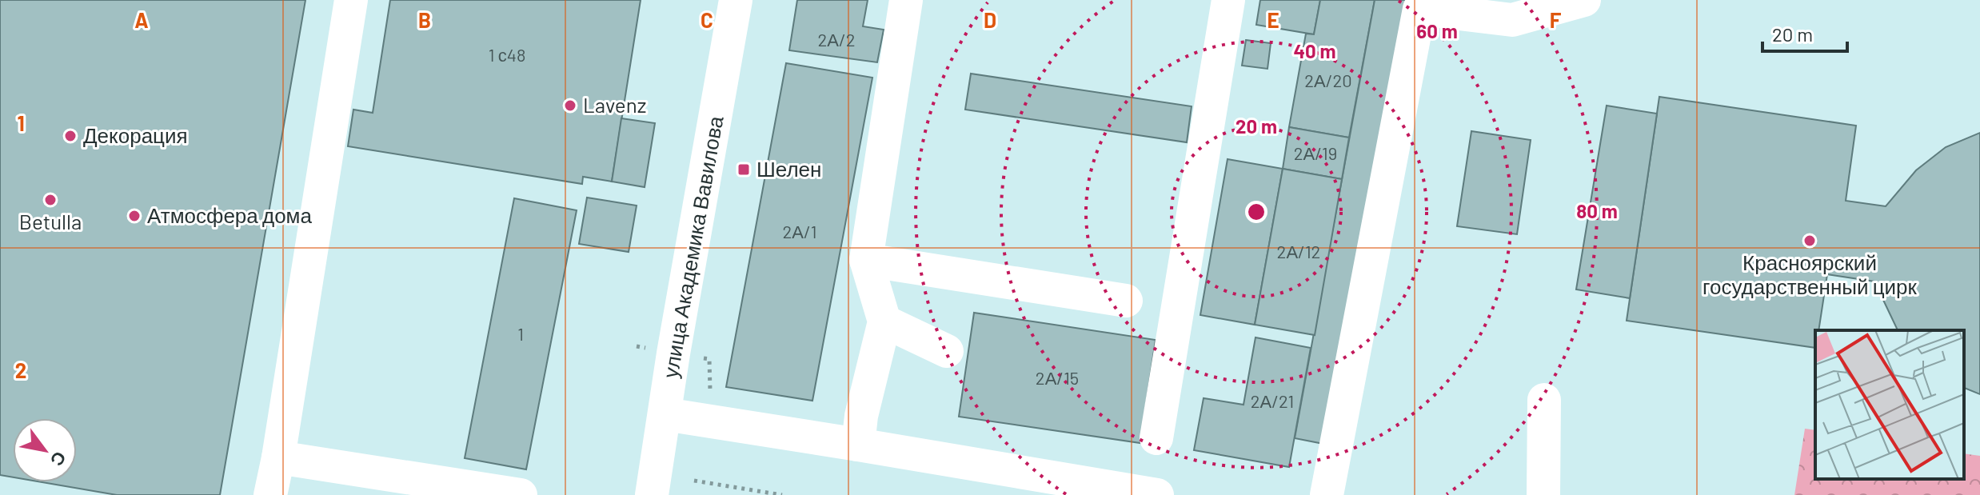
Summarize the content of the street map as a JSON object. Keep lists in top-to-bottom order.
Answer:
{
  "streets": {
    "street": ["улица Академика Вавилова"]
  },
  "places": {
    "other": [
      "Lavenz",
      "Декорация",
      "Betulla",
      "Атмосфера дома",
      "Красноярский государственный цирк"
    ],
    "transit": ["Шелен"]
  },
  "house_numbers": [
    "2А/2",
    "1 с48",
    "2А/20",
    "2А/19",
    "2А/1",
    "2А/12",
    "1",
    "2А/15",
    "2А/21"
  ],
  "scale_bar": "20 m",
  "north": "bottom right",
  "grid": {
    "columns": [
      "A",
      "B",
      "C",
      "D",
      "E",
      "F"
    ],
    "rows": ["1", "2"]
  },
  "rings": [
    "60 m",
    "40 m",
    "20 m",
    "80 m"
  ]
}
